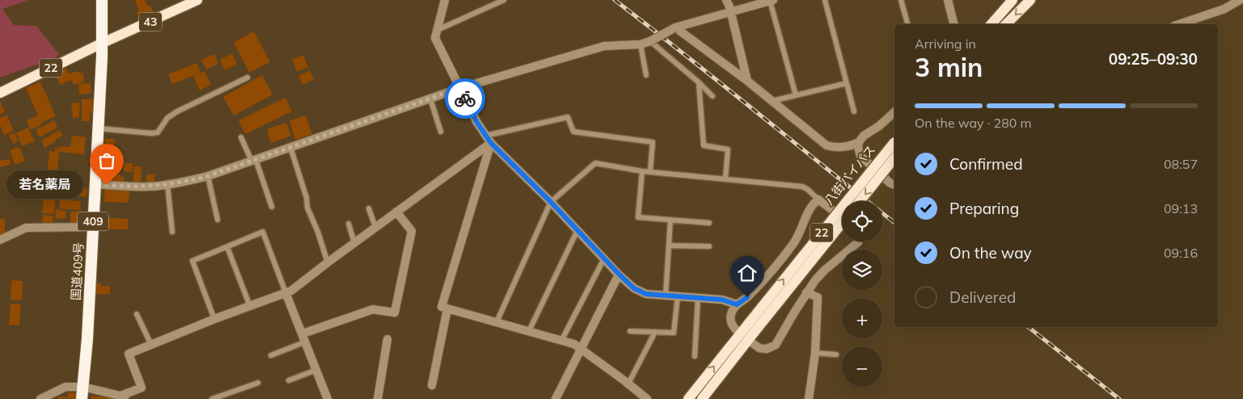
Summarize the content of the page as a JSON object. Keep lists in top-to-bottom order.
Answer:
{
  "streets": {
    "highway": ["409", "国道409号"],
    "main road": ["43", "22", "八街バイパス"]
  },
  "crossings": [
    ["43", "22"],
    ["43", "国道409号"],
    ["22", "国道409号"]
  ],
  "places": ["若名薬局"],
  "page": {
    "heading": ["3 min", "Arriving in", "09:25–09:30"],
    "bar": "On the way · 280 m",
    "list": [
      ["Confirmed", "08:57"],
      ["Preparing", "09:13"],
      ["On the way", "09:16"],
      "Delivered"
    ],
    "bubble": "若名薬局",
    "map_buttons": ["+", "−"]
  }
}
